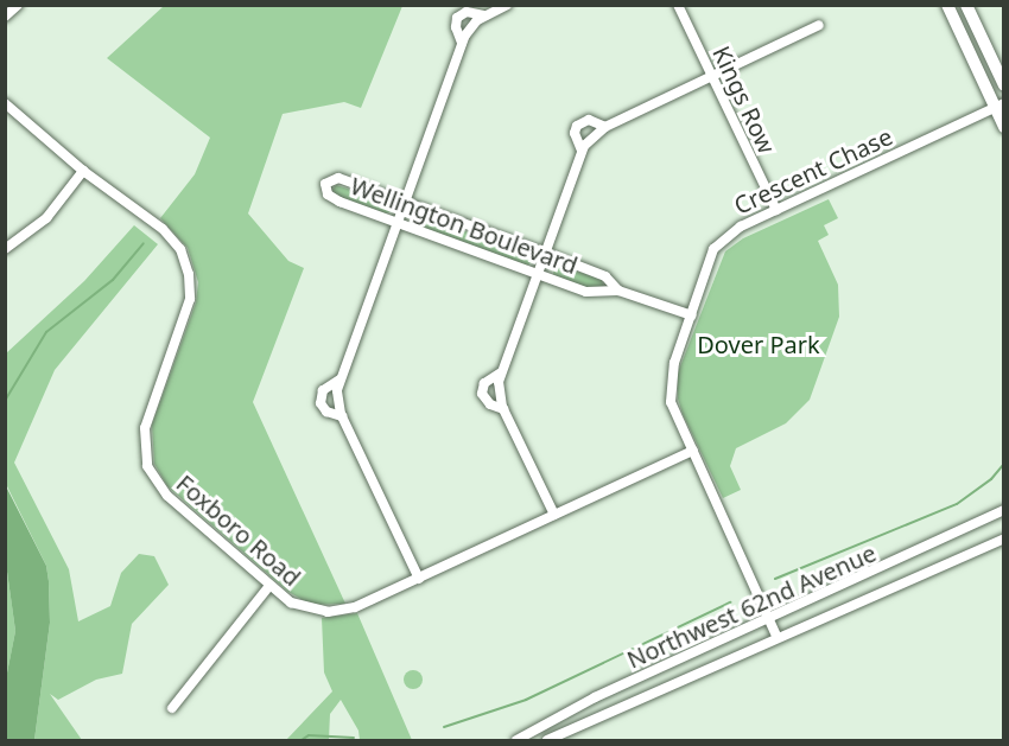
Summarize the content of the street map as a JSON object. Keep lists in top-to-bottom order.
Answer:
{
  "streets": {
    "street": [
      "Kings Row",
      "Crescent Chase",
      "Wellington Boulevard",
      "Foxboro Road",
      "Northwest 62nd Avenue"
    ]
  },
  "crossings": [
    ["Kings Row", "Crescent Chase"],
    ["Crescent Chase", "Wellington Boulevard"],
    ["Crescent Chase", "Foxboro Road"],
    ["Crescent Chase", "Northwest 62nd Avenue"]
  ],
  "parks": ["Dover Park"]
}
